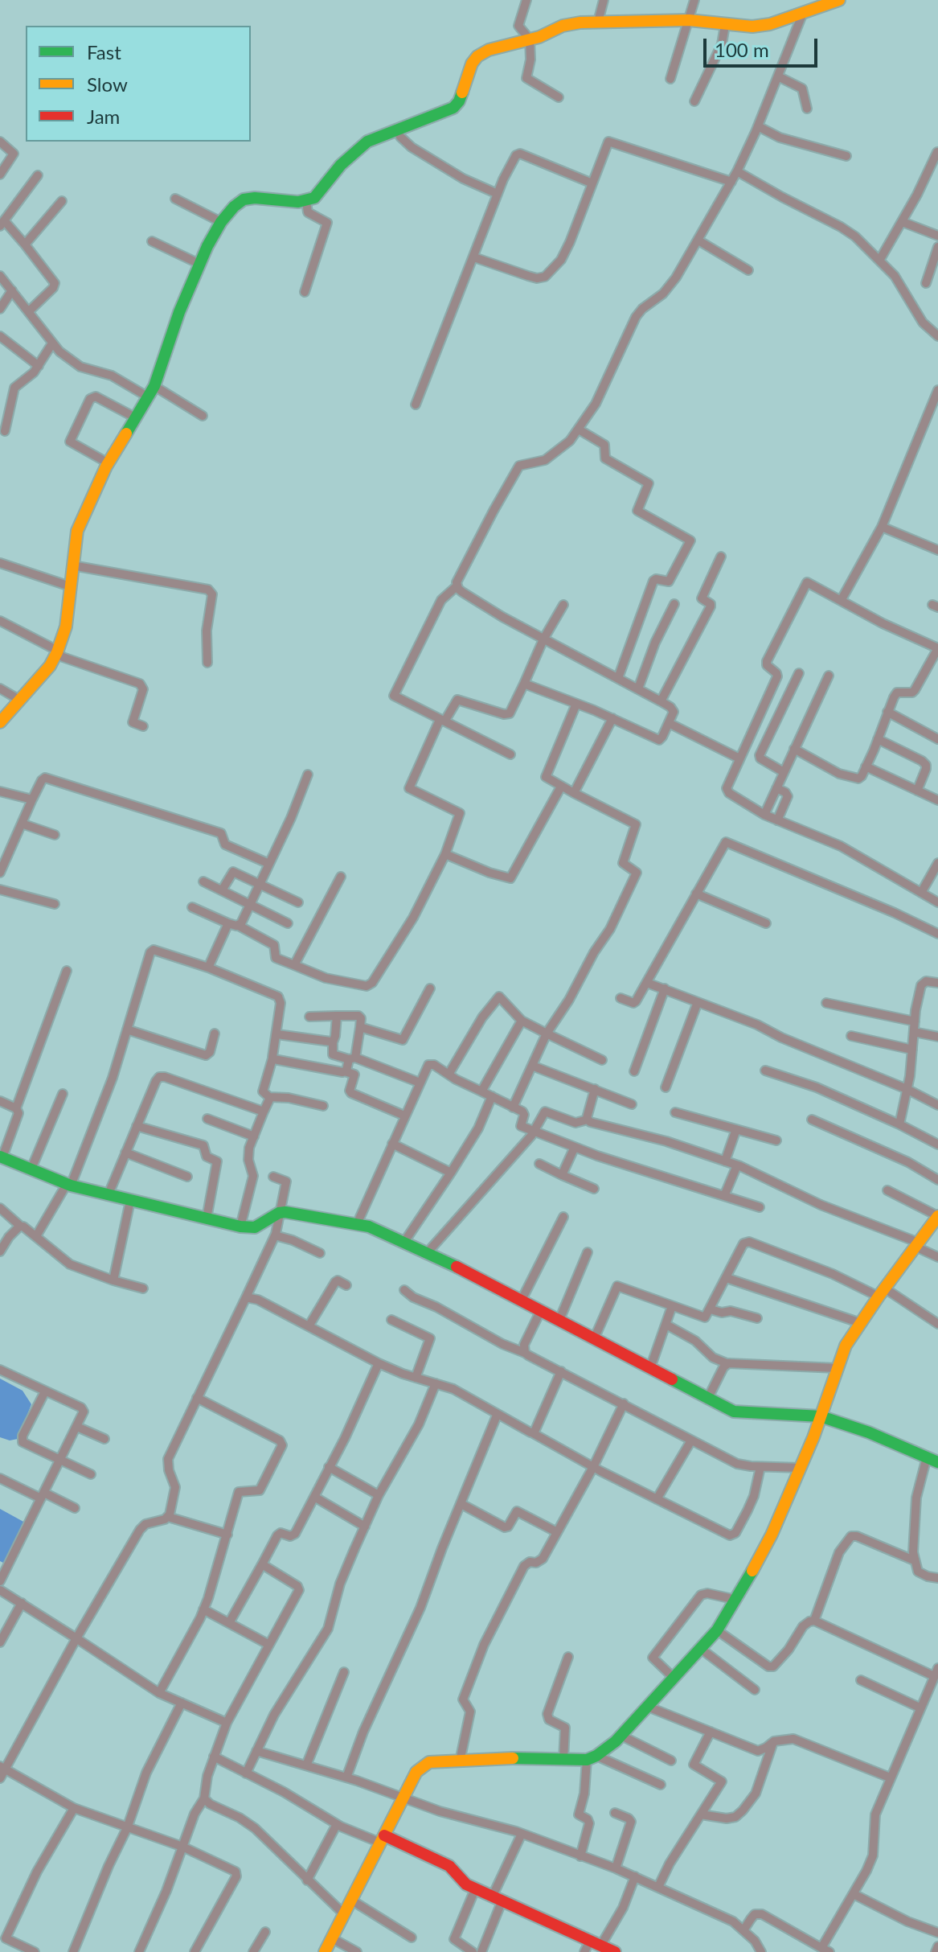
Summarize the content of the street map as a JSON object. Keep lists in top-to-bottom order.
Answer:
{
  "legend": ["Fast", "Slow", "Jam"],
  "scale_bar": "100 m"
}
